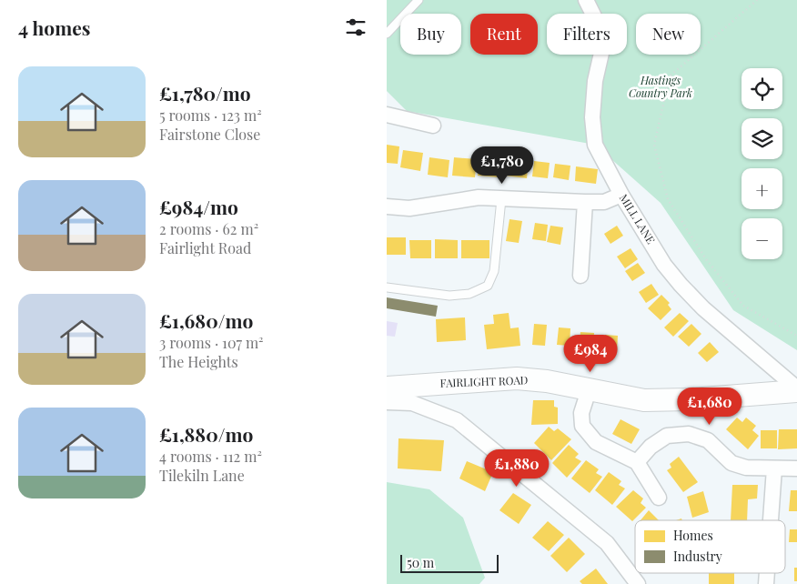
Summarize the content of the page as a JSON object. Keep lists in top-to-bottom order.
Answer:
{
  "streets": {
    "street": ["MILL LANE", "FAIRLIGHT ROAD"]
  },
  "crossings": [
    ["MILL LANE", "FAIRLIGHT ROAD"]
  ],
  "parks": ["Hastings Country Park"],
  "legend": ["Homes", "Industry"],
  "scale_bar": "50 m",
  "page": {
    "heading": "4 homes",
    "chip": [
      "Buy",
      "Rent",
      "Filters",
      "New"
    ],
    "list": [
      {
        "name": "£1,780/mo",
        "note": "5 rooms · 123 m² · Fairstone Close"
      },
      {
        "name": "£984/mo",
        "note": "2 rooms · 62 m² · Fairlight Road"
      },
      {
        "name": "£1,680/mo",
        "note": "3 rooms · 107 m² · The Heights"
      },
      {
        "name": "£1,880/mo",
        "note": "4 rooms · 112 m² · Tilekiln Lane"
      }
    ],
    "map_buttons": ["+", "−"],
    "price": [
      "£1,780",
      "£984",
      "£1,680",
      "£1,880"
    ],
    "scale": "50 m"
  }
}
